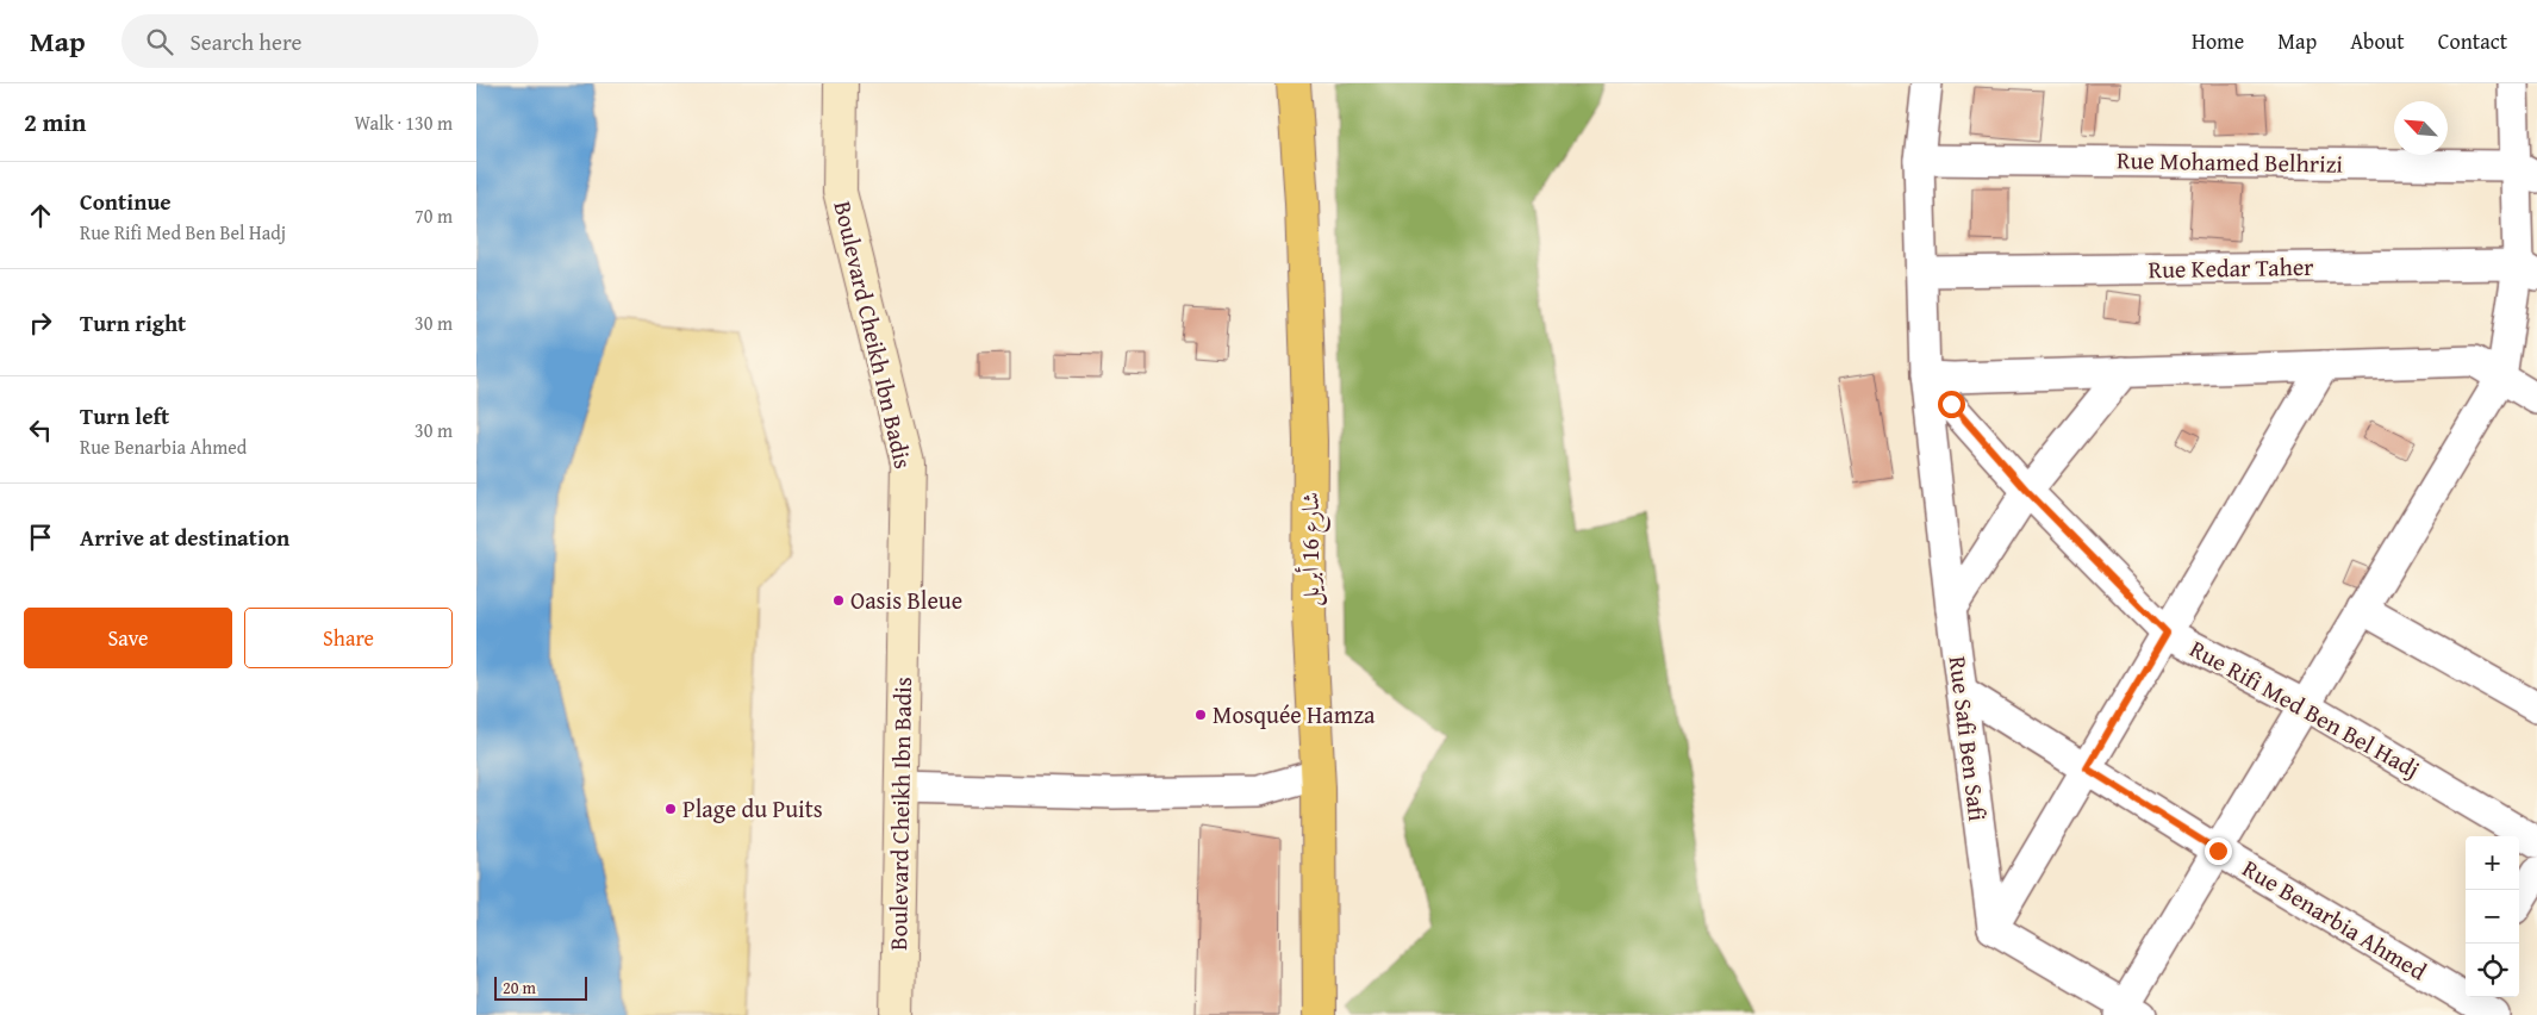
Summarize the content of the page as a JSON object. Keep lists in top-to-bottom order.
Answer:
{
  "streets": {
    "main road": ["شارع 16 أبريل"],
    "street": [
      "Rue Mohamed Belhrizi",
      "Rue Kedar Taher",
      "Boulevard Cheikh Ibn Badis",
      "Rue Rifi Med Ben Bel Hadj",
      "Rue Safi Ben Safi",
      "Rue Benarbia Ahmed"
    ]
  },
  "crossings": [
    ["Rue Rifi Med Ben Bel Hadj", "Rue Safi Ben Safi"],
    ["Rue Safi Ben Safi", "Rue Benarbia Ahmed"]
  ],
  "places": ["Oasis Bleue", "Mosquée Hamza", "Plage du Puits"],
  "scale_bar": "20 m",
  "north": "top left",
  "page": {
    "header": "Map",
    "search": "Search here",
    "nav": [
      "Home",
      "Map",
      "About",
      "Contact"
    ],
    "heading": ["2 min", "Walk · 130 m"],
    "list": [
      ["Continue", "Rue Rifi Med Ben Bel Hadj", "70 m"],
      ["Turn right", "30 m"],
      ["Turn left", "Rue Benarbia Ahmed", "30 m"],
      "Arrive at destination"
    ],
    "buttons": ["Save", "Share"],
    "map_buttons": ["+", "−"],
    "scale": "20 m"
  }
}
